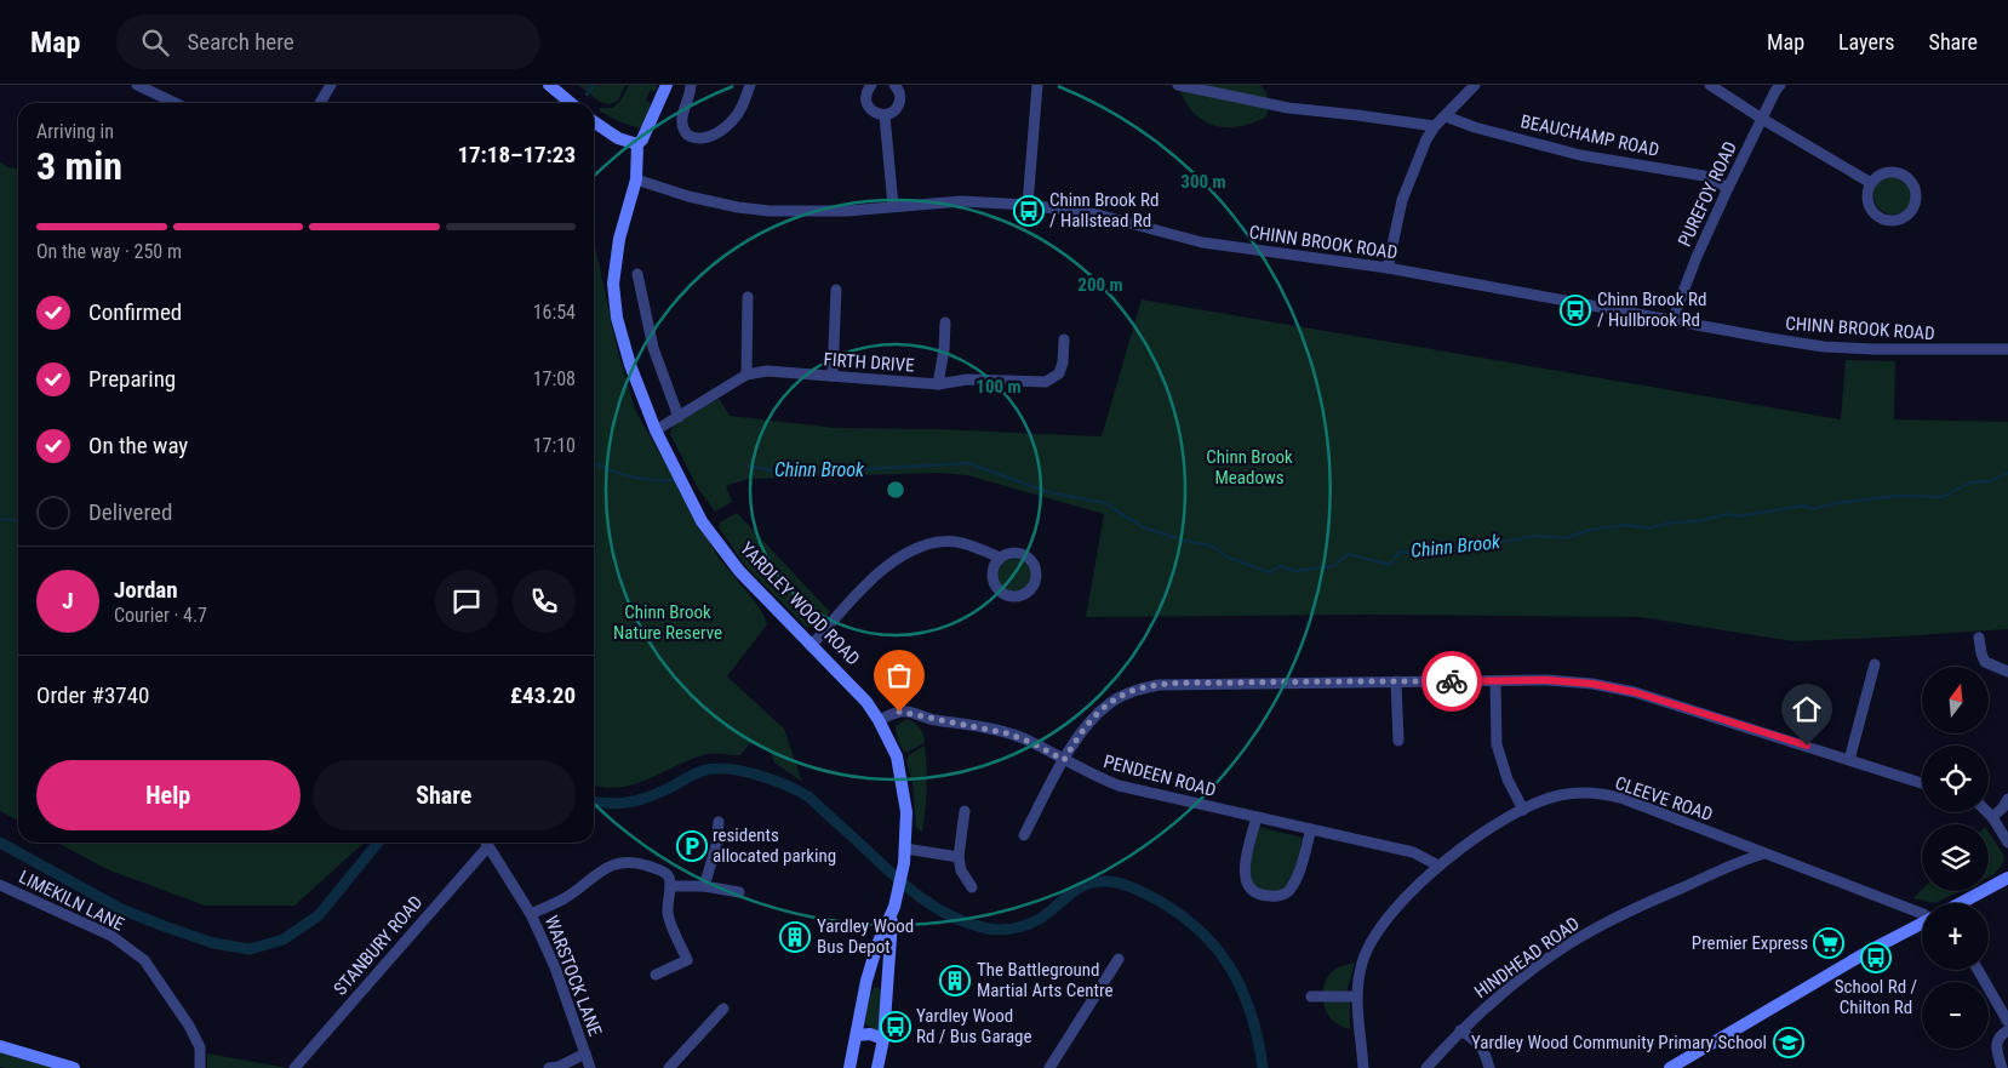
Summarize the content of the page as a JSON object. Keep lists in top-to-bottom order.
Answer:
{
  "streets": {
    "street": [
      "BEAUCHAMP ROAD",
      "PUREFOY ROAD",
      "CHINN BROOK ROAD",
      "FIRTH DRIVE",
      "YARDLEY WOOD ROAD",
      "PENDEEN ROAD",
      "CLEEVE ROAD",
      "LIMEKILN LANE",
      "STANBURY ROAD",
      "HINDHEAD ROAD",
      "WARSTOCK LANE"
    ]
  },
  "crossings": [
    ["BEAUCHAMP ROAD", "PUREFOY ROAD"],
    ["PUREFOY ROAD", "CHINN BROOK ROAD"],
    ["CHINN BROOK ROAD", "YARDLEY WOOD ROAD"],
    ["FIRTH DRIVE", "YARDLEY WOOD ROAD"],
    ["YARDLEY WOOD ROAD", "PENDEEN ROAD"],
    ["PENDEEN ROAD", "CLEEVE ROAD"],
    ["CLEEVE ROAD", "HINDHEAD ROAD"]
  ],
  "water": ["Chinn Brook"],
  "parks": ["Chinn Brook Meadows", "Chinn Brook Nature Reserve"],
  "places": {
    "bus stop": [
      "Chinn Brook Rd / Hallstead Rd",
      "Chinn Brook Rd / Hullbrook Rd",
      "School Rd / Chilton Rd",
      "Yardley Wood Rd / Bus Garage"
    ],
    "parking": ["residents allocated parking"],
    "building": ["Yardley Wood Bus Depot", "The Battleground Martial Arts Centre"],
    "supermarket": ["Premier Express"],
    "school or university": ["Yardley Wood Community Primary School"]
  },
  "north": "top",
  "page": {
    "header": "Map",
    "search": "Search here",
    "nav": ["Map", "Layers", "Share"],
    "heading": ["3 min", "Arriving in", "17:18–17:23"],
    "panel": [
      "Jordan",
      "Courier · 4.7",
      "Order #3740",
      "£43.20"
    ],
    "bar": "On the way · 250 m",
    "list": [
      ["Confirmed", "16:54"],
      ["Preparing", "17:08"],
      ["On the way", "17:10"],
      "Delivered"
    ],
    "round": "J",
    "map_buttons": ["+", "−"],
    "buttons": ["Help", "Share"]
  },
  "rings": ["300 m", "200 m", "100 m"]
}
